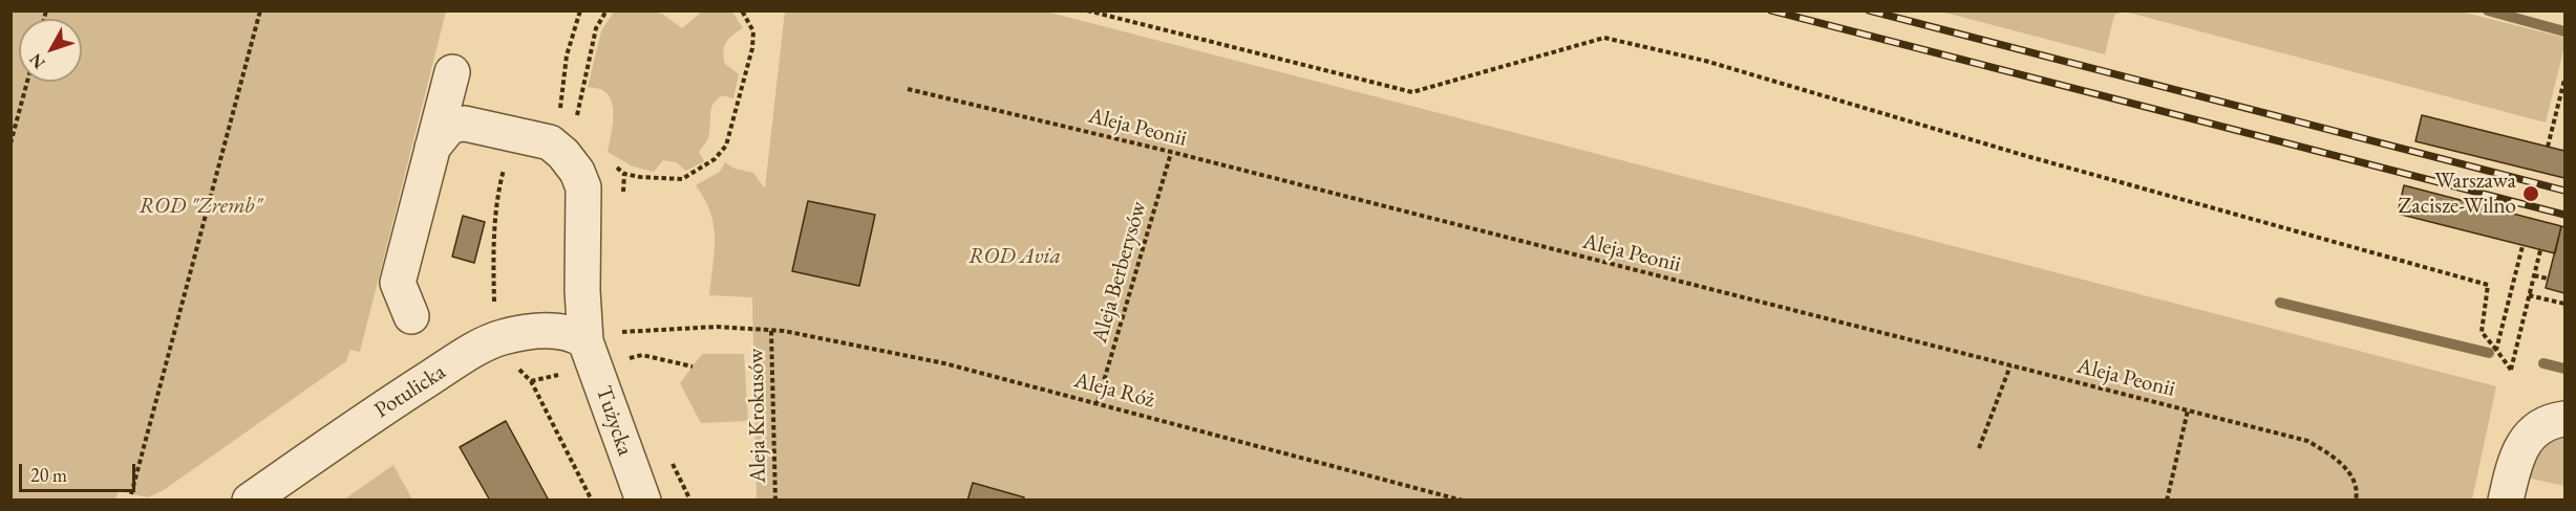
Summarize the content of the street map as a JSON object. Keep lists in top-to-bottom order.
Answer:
{
  "streets": {
    "street": ["Potulicka", "Tużycka"],
    "path": [
      "Aleja Peonii",
      "Aleja Berberysów",
      "Aleja Róż",
      "Aleja Krokusów"
    ]
  },
  "crossings": [
    ["Aleja Peonii", "Aleja Berberysów"],
    ["Aleja Berberysów", "Aleja Róż"],
    ["Aleja Róż", "Potulicka"],
    ["Aleja Róż", "Aleja Krokusów"],
    ["Aleja Róż", "Tużycka"],
    ["Potulicka", "Tużycka"]
  ],
  "parks": ["ROD \"Zremb\"", "ROD Avia"],
  "places": ["Warszawa Zacisze-Wilno"],
  "scale_bar": "20 m",
  "north": "bottom left"
}
